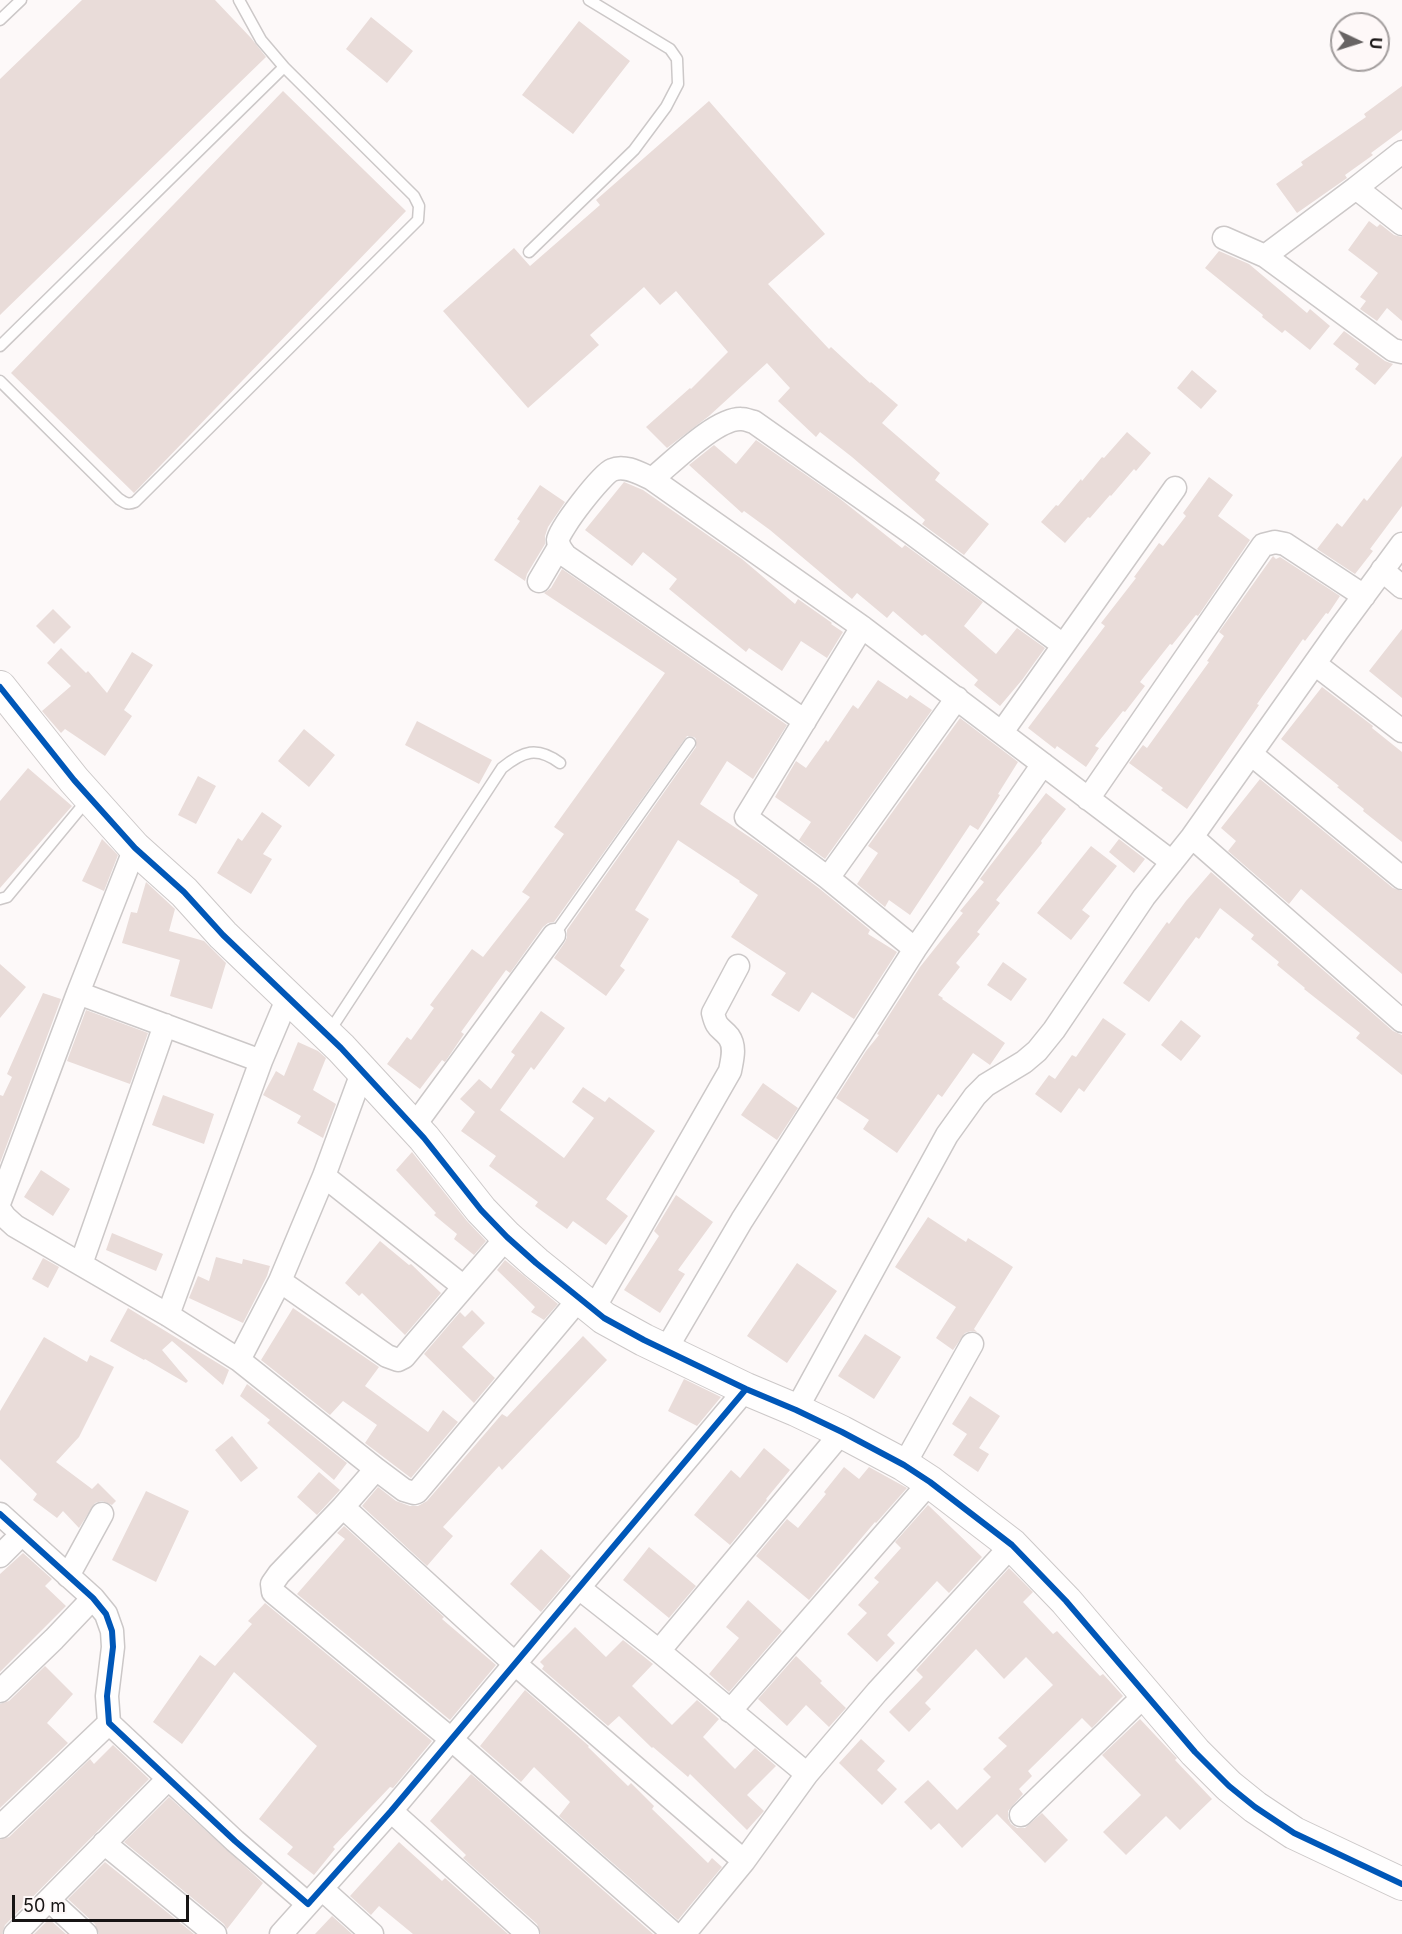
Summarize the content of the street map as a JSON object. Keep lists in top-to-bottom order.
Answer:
{
  "scale_bar": "50 m",
  "north": "right"
}
